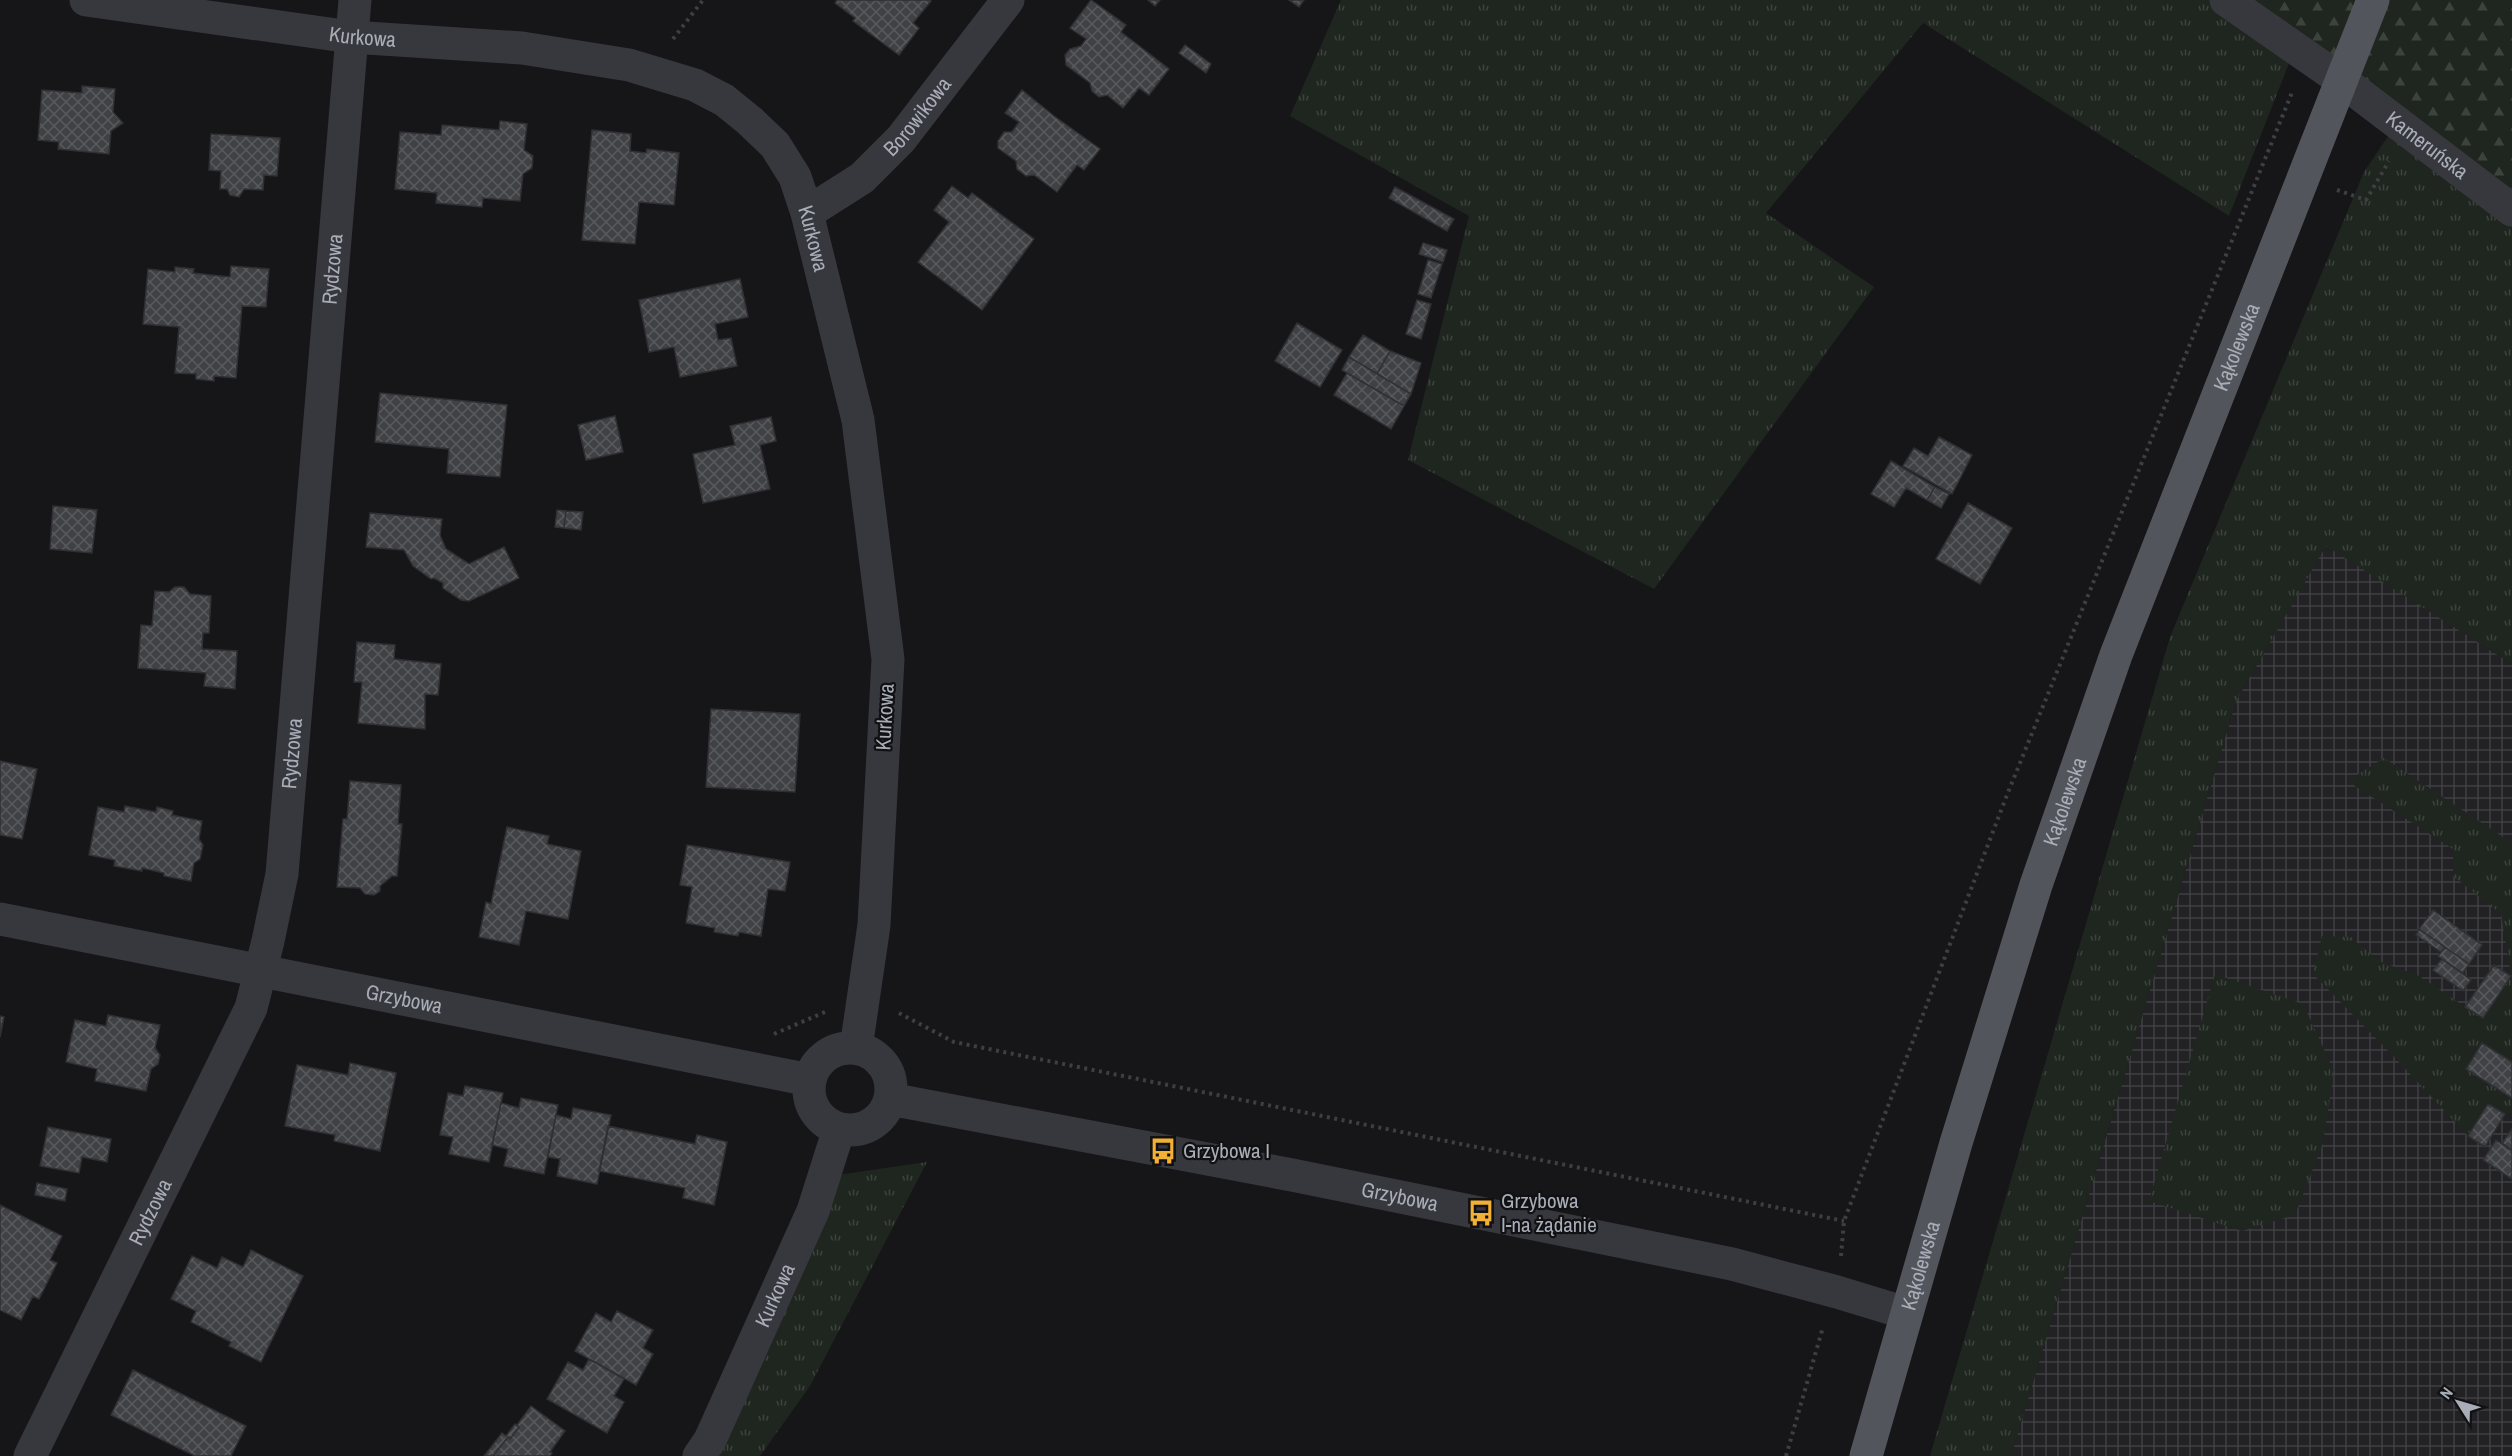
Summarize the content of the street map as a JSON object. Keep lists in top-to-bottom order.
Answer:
{
  "streets": {
    "main road": ["Kąkolewska"],
    "street": [
      "Kurkowa",
      "Borowikowa",
      "Kameruńska",
      "Rydzowa",
      "Grzybowa"
    ]
  },
  "crossings": [
    ["Kurkowa", "Borowikowa"],
    ["Kurkowa", "Rydzowa"],
    ["Kurkowa", "Grzybowa"],
    ["Kameruńska", "Kąkolewska"],
    ["Rydzowa", "Grzybowa"],
    ["Kąkolewska", "Grzybowa"]
  ],
  "places": {
    "bus stop": ["Grzybowa I", "Grzybowa I-na żądanie"]
  },
  "north": "top left"
}
